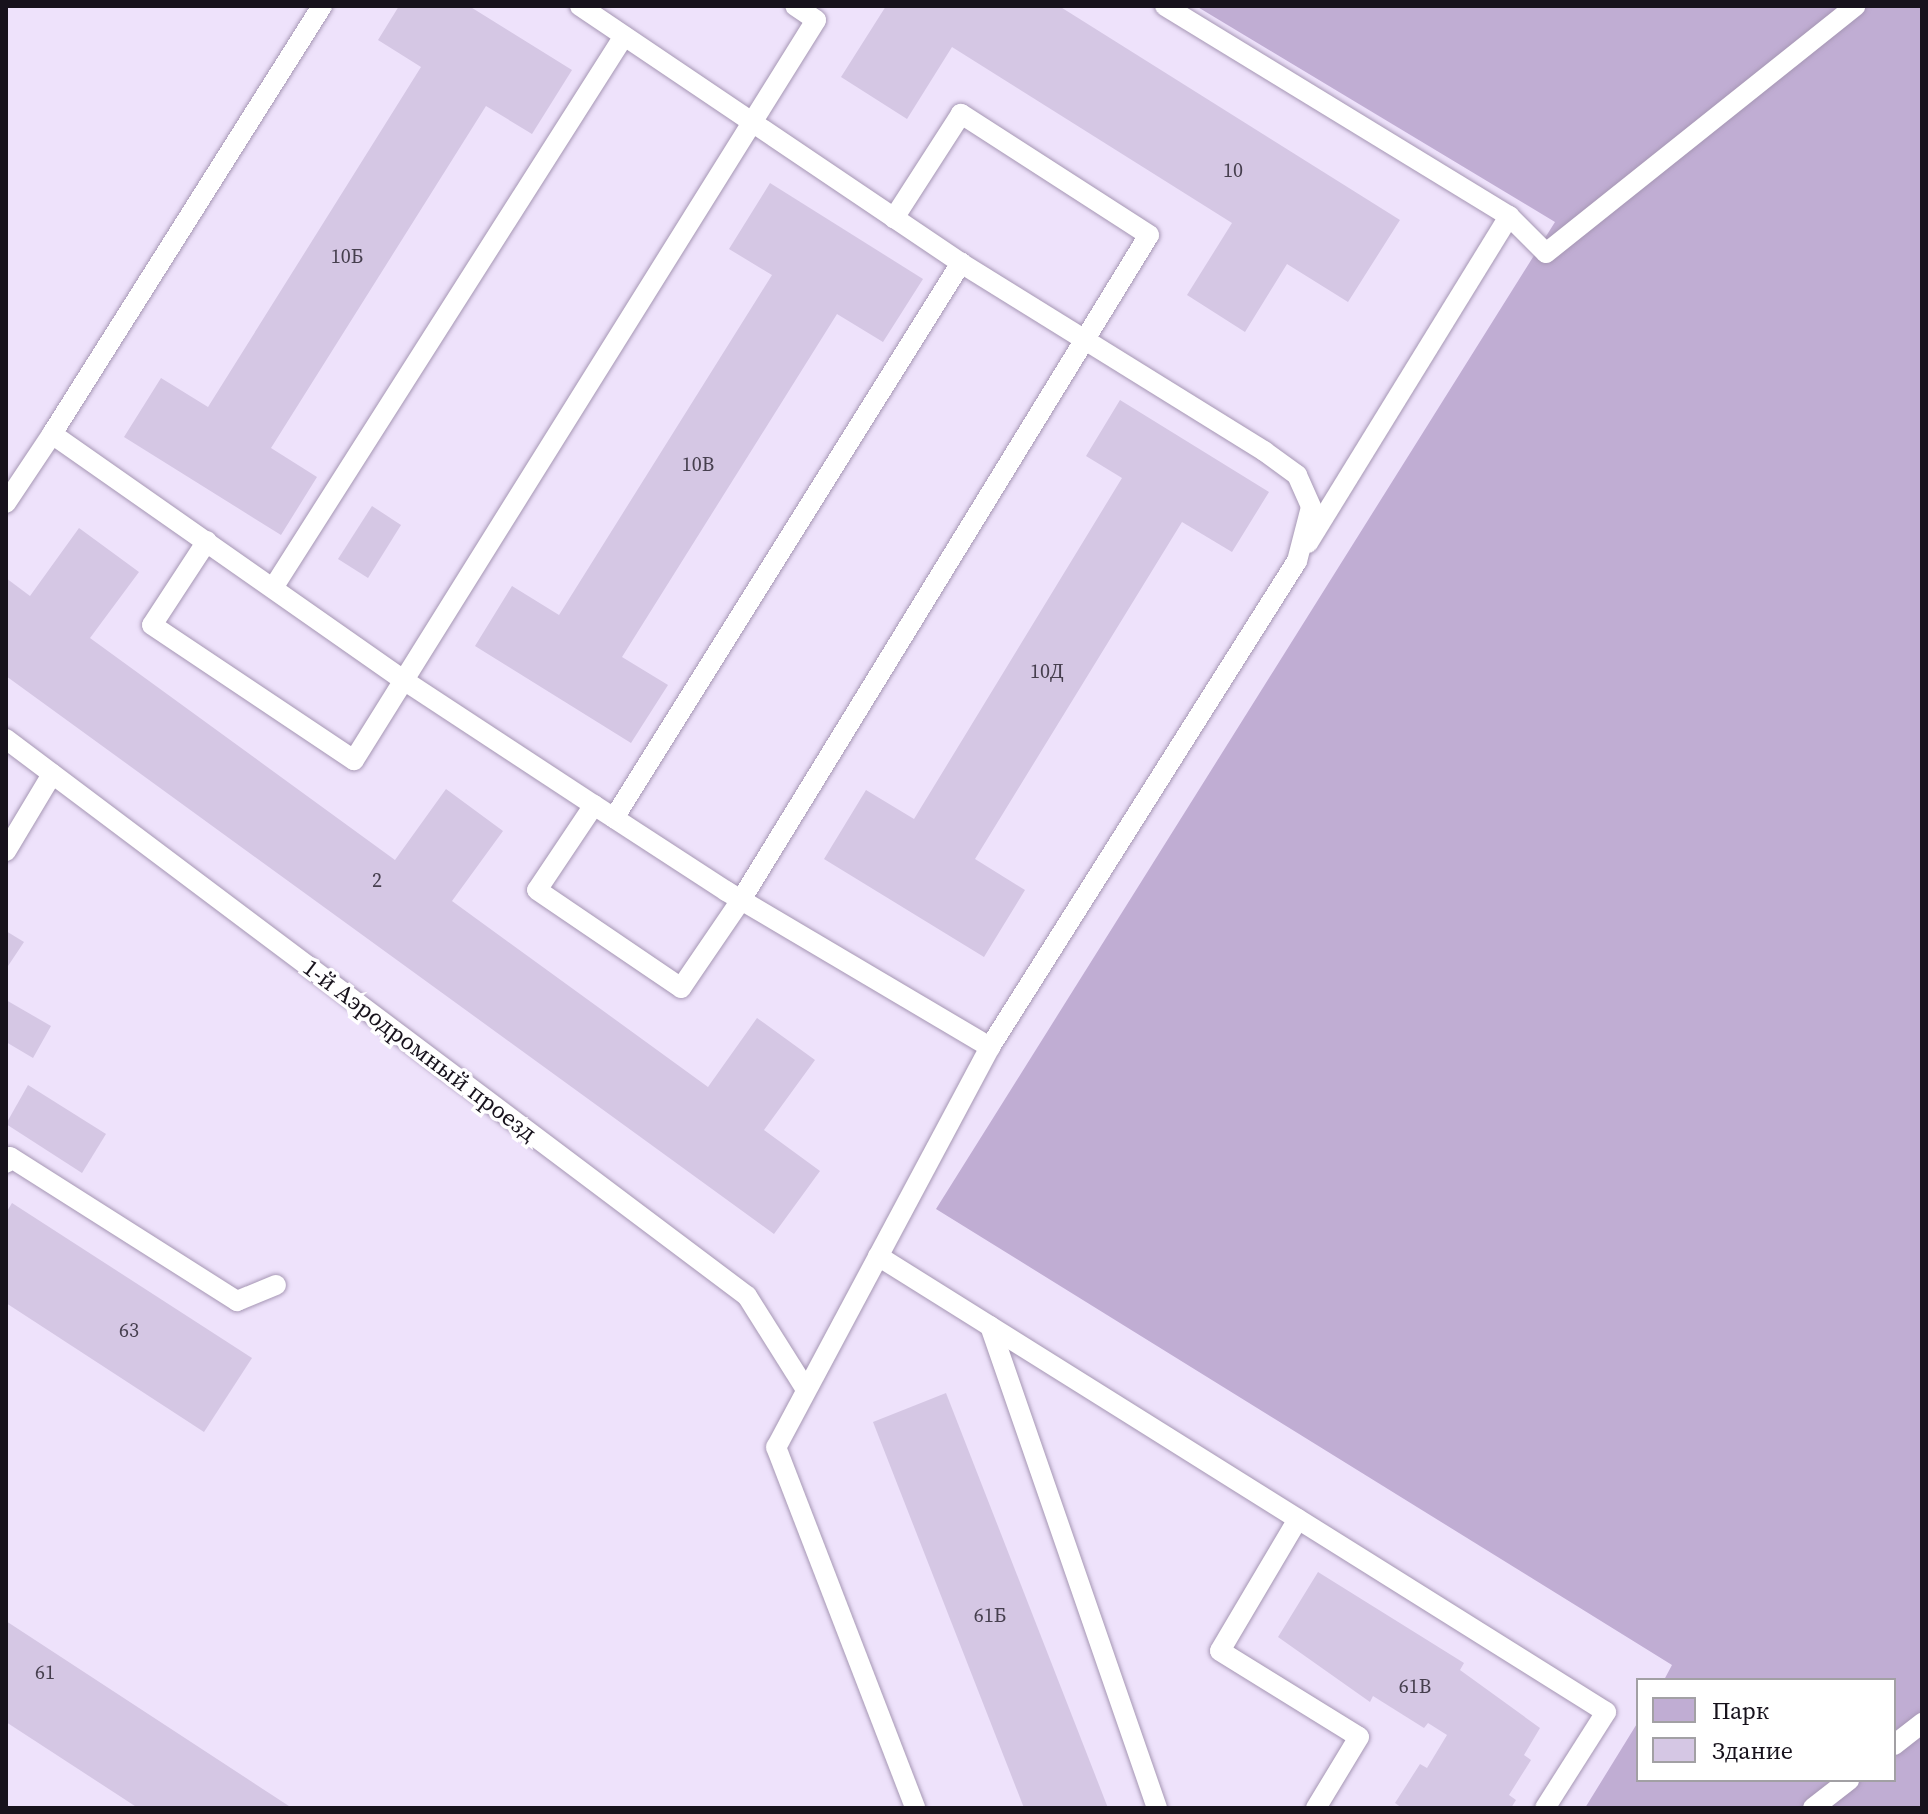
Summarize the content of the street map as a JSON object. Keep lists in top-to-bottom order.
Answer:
{
  "streets": {
    "lane": ["1-й Аэродромный проезд"]
  },
  "house_numbers": [
    "10",
    "10Б",
    "10В",
    "10Д",
    "2",
    "63",
    "61Б",
    "61",
    "61В"
  ],
  "legend": ["Парк", "Здание"]
}
